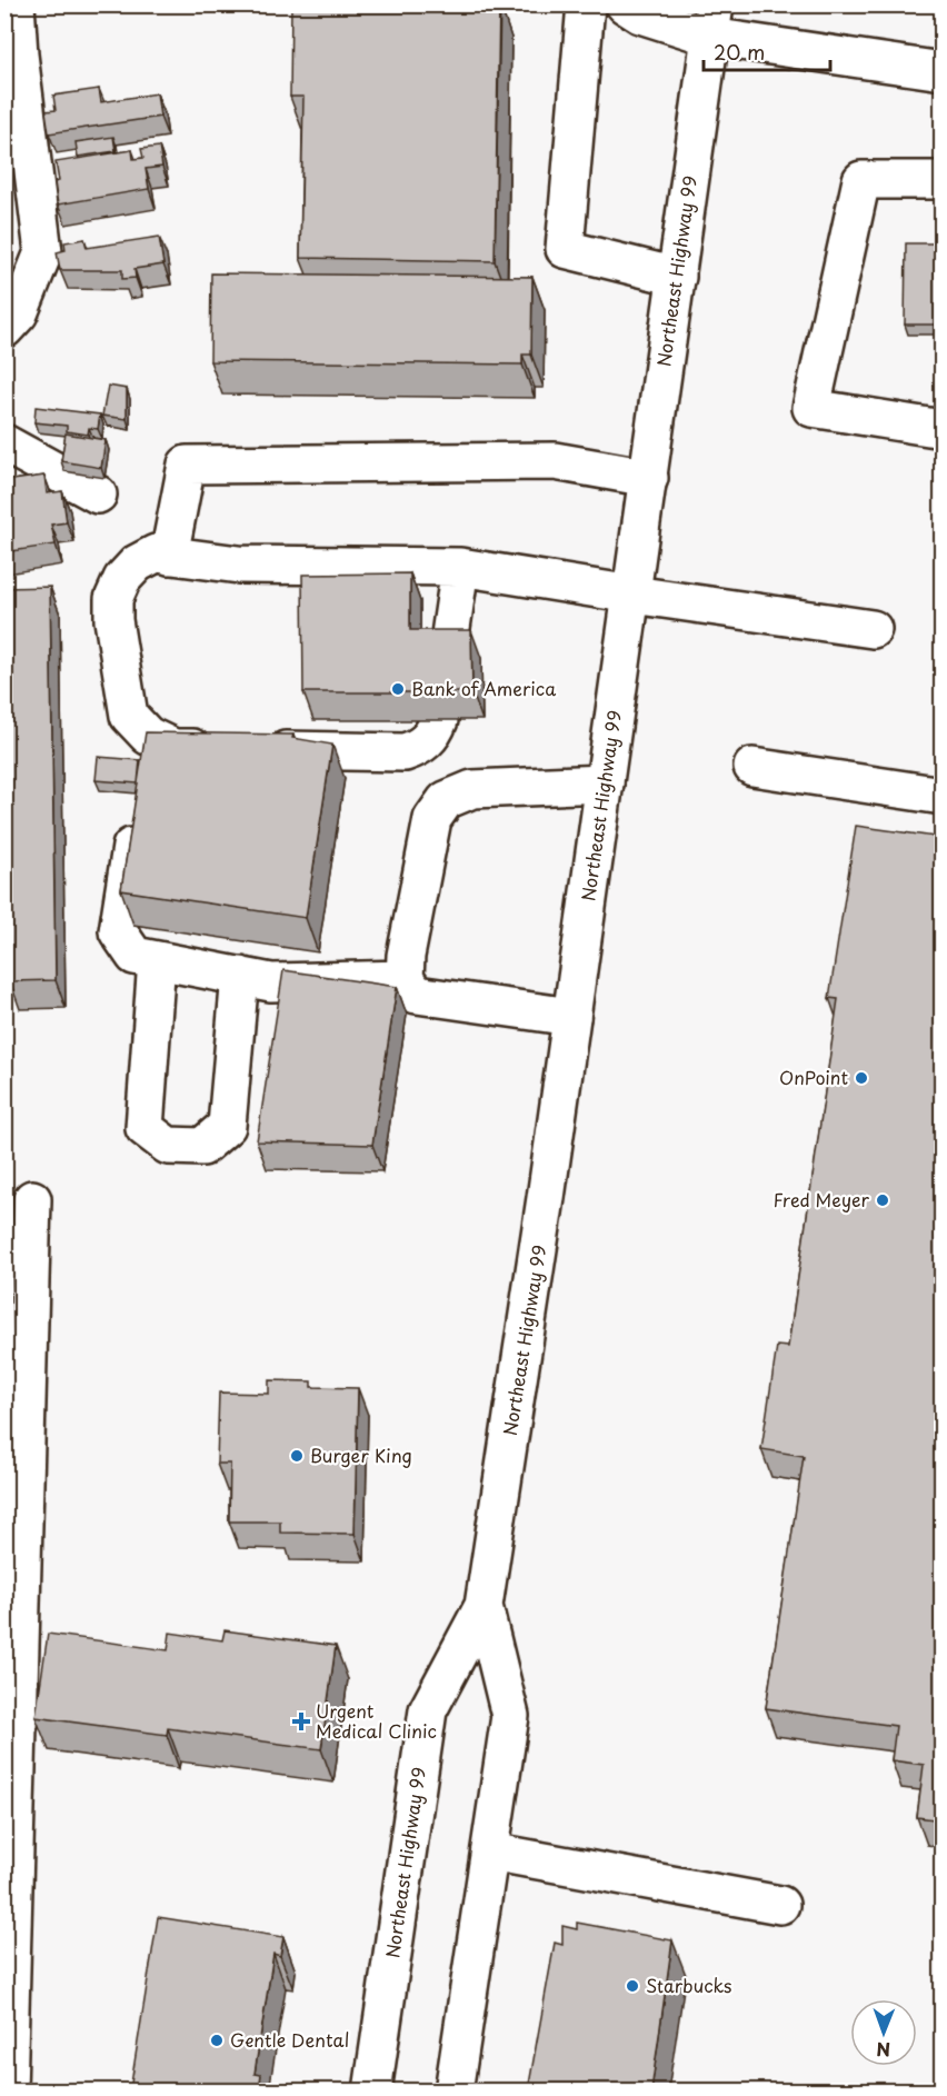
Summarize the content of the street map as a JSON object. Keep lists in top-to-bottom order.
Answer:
{
  "streets": {
    "main road": ["Northeast Highway 99"]
  },
  "places": {
    "other": [
      "Bank of America",
      "OnPoint",
      "Fred Meyer",
      "Burger King",
      "Starbucks",
      "Gentle Dental"
    ],
    "health": ["Urgent Medical Clinic"]
  },
  "scale_bar": "20 m",
  "north": "bottom"
}
